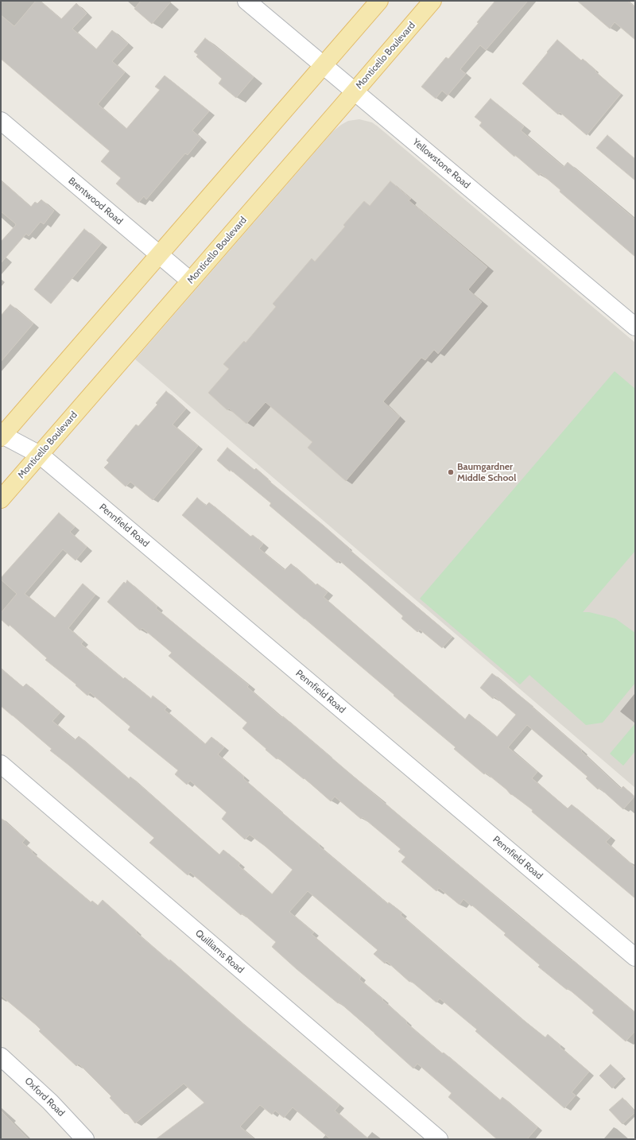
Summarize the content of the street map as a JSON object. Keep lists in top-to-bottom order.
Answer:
{
  "streets": {
    "main road": ["Monticello Boulevard"],
    "street": [
      "Yellowstone Road",
      "Brentwood Road",
      "Pennfield Road",
      "Quilliams Road",
      "Oxford Road"
    ]
  },
  "crossings": [
    ["Monticello Boulevard", "Yellowstone Road"],
    ["Monticello Boulevard", "Brentwood Road"],
    ["Monticello Boulevard", "Pennfield Road"]
  ],
  "places": ["Baumgardner Middle School"]
}
